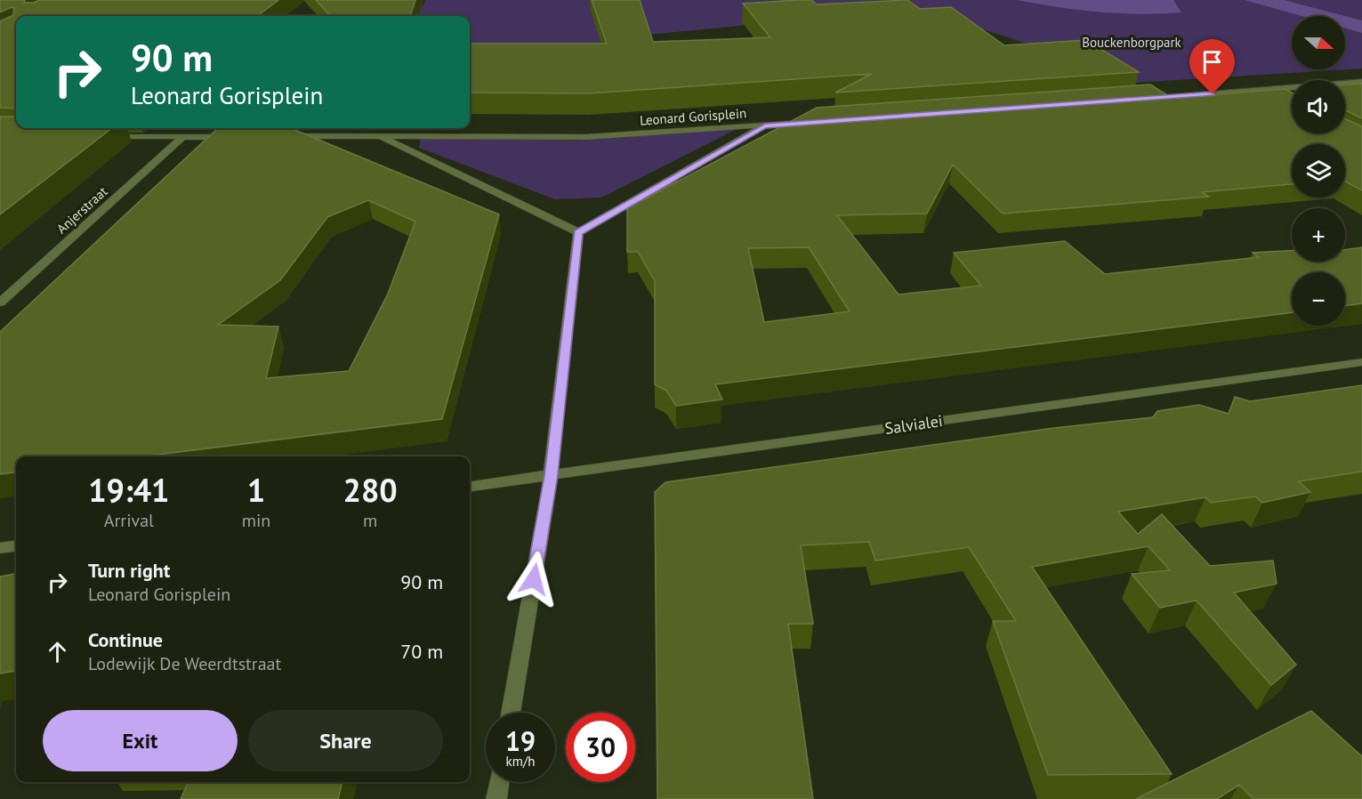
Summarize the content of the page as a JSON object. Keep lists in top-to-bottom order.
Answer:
{
  "streets": {
    "street": ["Leonard Gorisplein", "Anjerstraat", "Salvialei"]
  },
  "parks": ["Bouckenborgpark"],
  "north": "right",
  "page": {
    "map_buttons": ["+", "−"],
    "turn": ["90 m", "Leonard Gorisplein"],
    "eta": [
      "19:41",
      "Arrival",
      "1",
      "min",
      "280",
      "m"
    ],
    "list": [
      {
        "name": "Turn right",
        "note": "Leonard Gorisplein",
        "value": "90 m"
      },
      {
        "name": "Continue",
        "note": "Lodewijk De Weerdtstraat",
        "value": "70 m"
      }
    ],
    "buttons": ["Exit", "Share"],
    "speed": "19 km/h",
    "limit": "30"
  }
}
